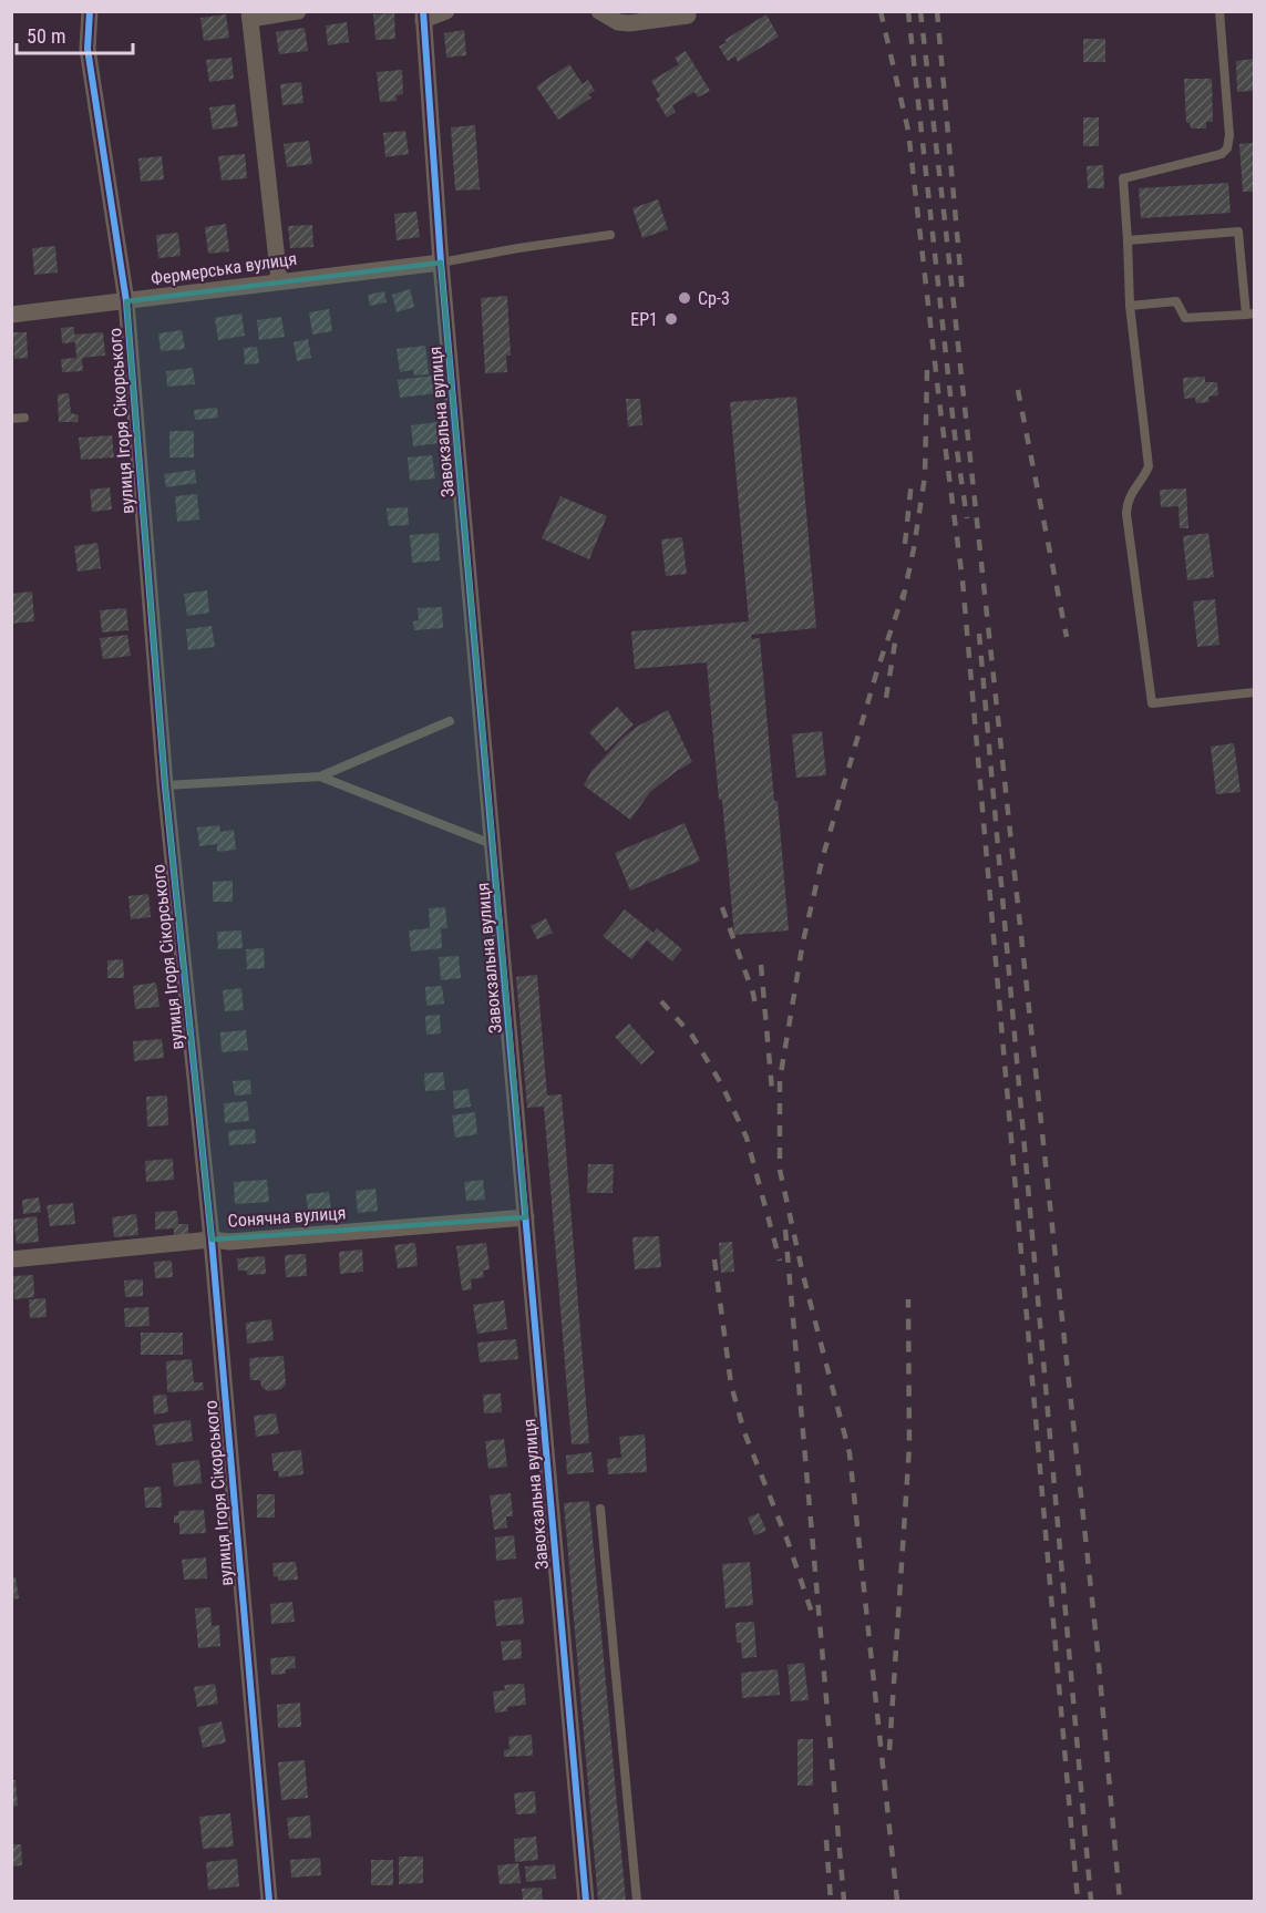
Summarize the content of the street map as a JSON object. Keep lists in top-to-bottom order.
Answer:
{
  "streets": {
    "street": [
      "Фермерська вулиця",
      "вулиця Ігоря Сікорського",
      "Завокзальна вулиця",
      "Сонячна вулиця"
    ]
  },
  "crossings": [
    ["Фермерська вулиця", "вулиця Ігоря Сікорського"],
    ["Фермерська вулиця", "Завокзальна вулиця"],
    ["вулиця Ігоря Сікорського", "Сонячна вулиця"],
    ["Завокзальна вулиця", "Сонячна вулиця"]
  ],
  "places": ["Ср-3", "ЕР1"],
  "scale_bar": "50 m"
}
